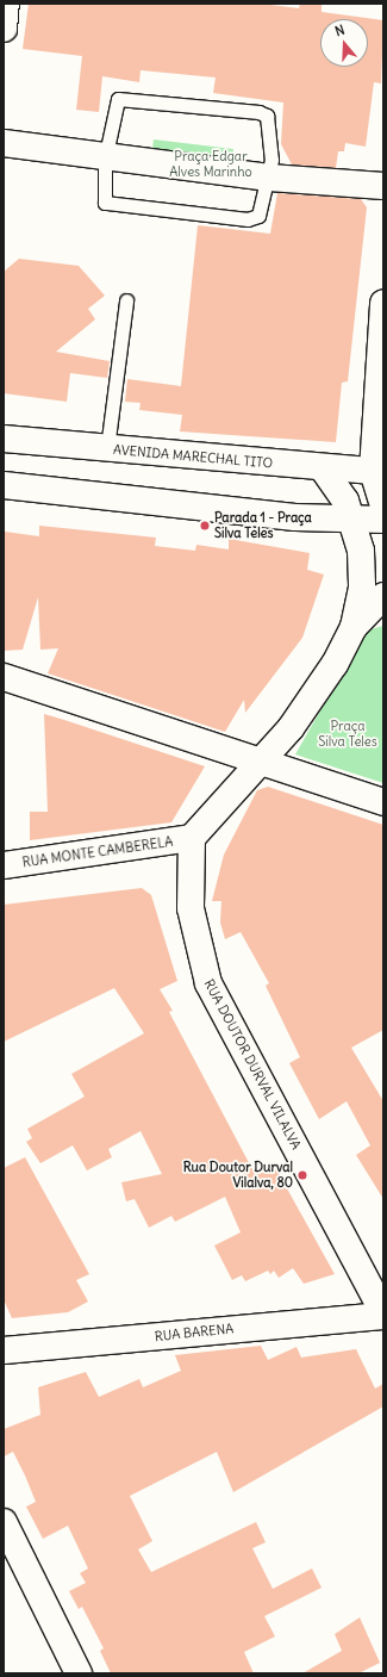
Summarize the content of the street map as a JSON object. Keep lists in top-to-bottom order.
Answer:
{
  "streets": {
    "main road": [
      "AVENIDA MARECHAL TITO",
      "RUA MONTE CAMBERELA",
      "RUA DOUTOR DURVAL VILALVA",
      "RUA BARENA"
    ]
  },
  "crossings": [
    ["RUA MONTE CAMBERELA", "RUA DOUTOR DURVAL VILALVA"],
    ["RUA DOUTOR DURVAL VILALVA", "RUA BARENA"]
  ],
  "parks": ["Praça Edgar Alves Marinho", "Praça Silva Teles"],
  "places": ["Parada 1 - Praça Silva Teles", "Rua Doutor Durval Vilalva, 80"],
  "north": "top"
}
